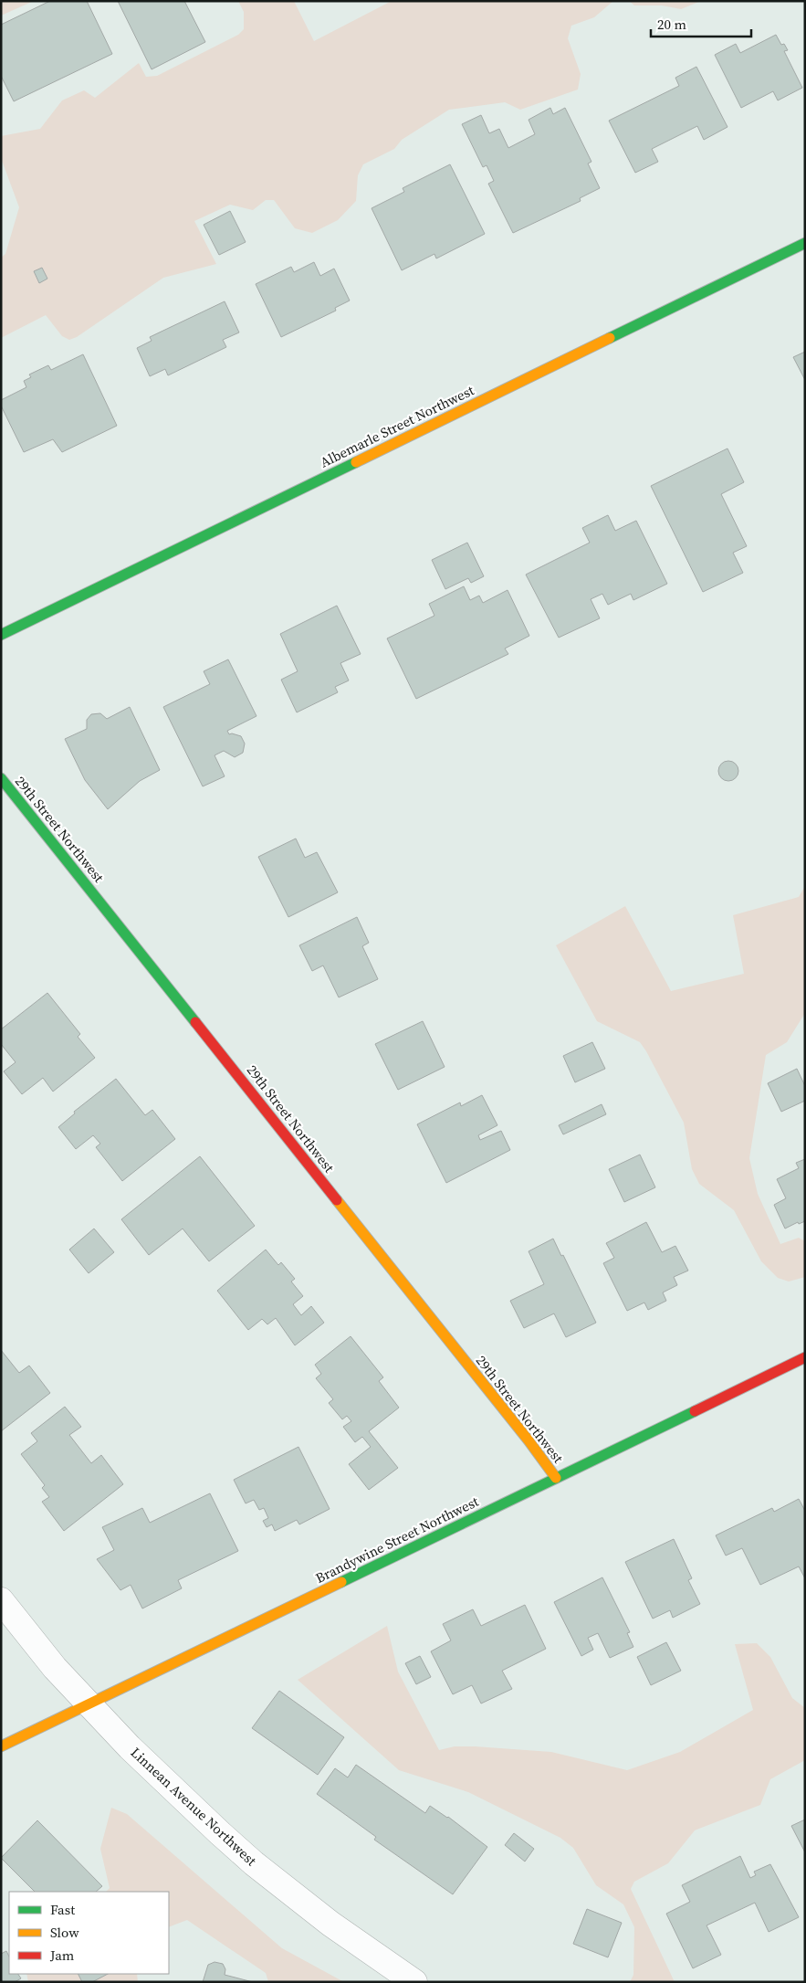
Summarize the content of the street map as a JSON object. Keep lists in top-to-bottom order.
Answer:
{
  "streets": {
    "street": [
      "Albemarle Street Northwest",
      "29th Street Northwest",
      "Brandywine Street Northwest",
      "Linnean Avenue Northwest"
    ]
  },
  "crossings": [
    ["29th Street Northwest", "Brandywine Street Northwest"],
    ["Brandywine Street Northwest", "Linnean Avenue Northwest"]
  ],
  "legend": ["Fast", "Slow", "Jam"],
  "scale_bar": "20 m"
}
